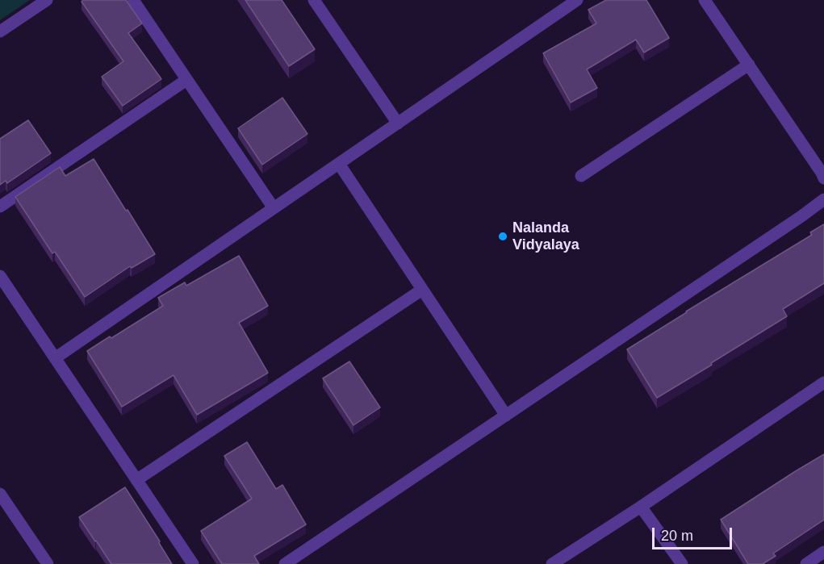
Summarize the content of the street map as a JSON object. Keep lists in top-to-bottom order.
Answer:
{
  "places": ["Nalanda Vidyalaya"],
  "scale_bar": "20 m"
}
